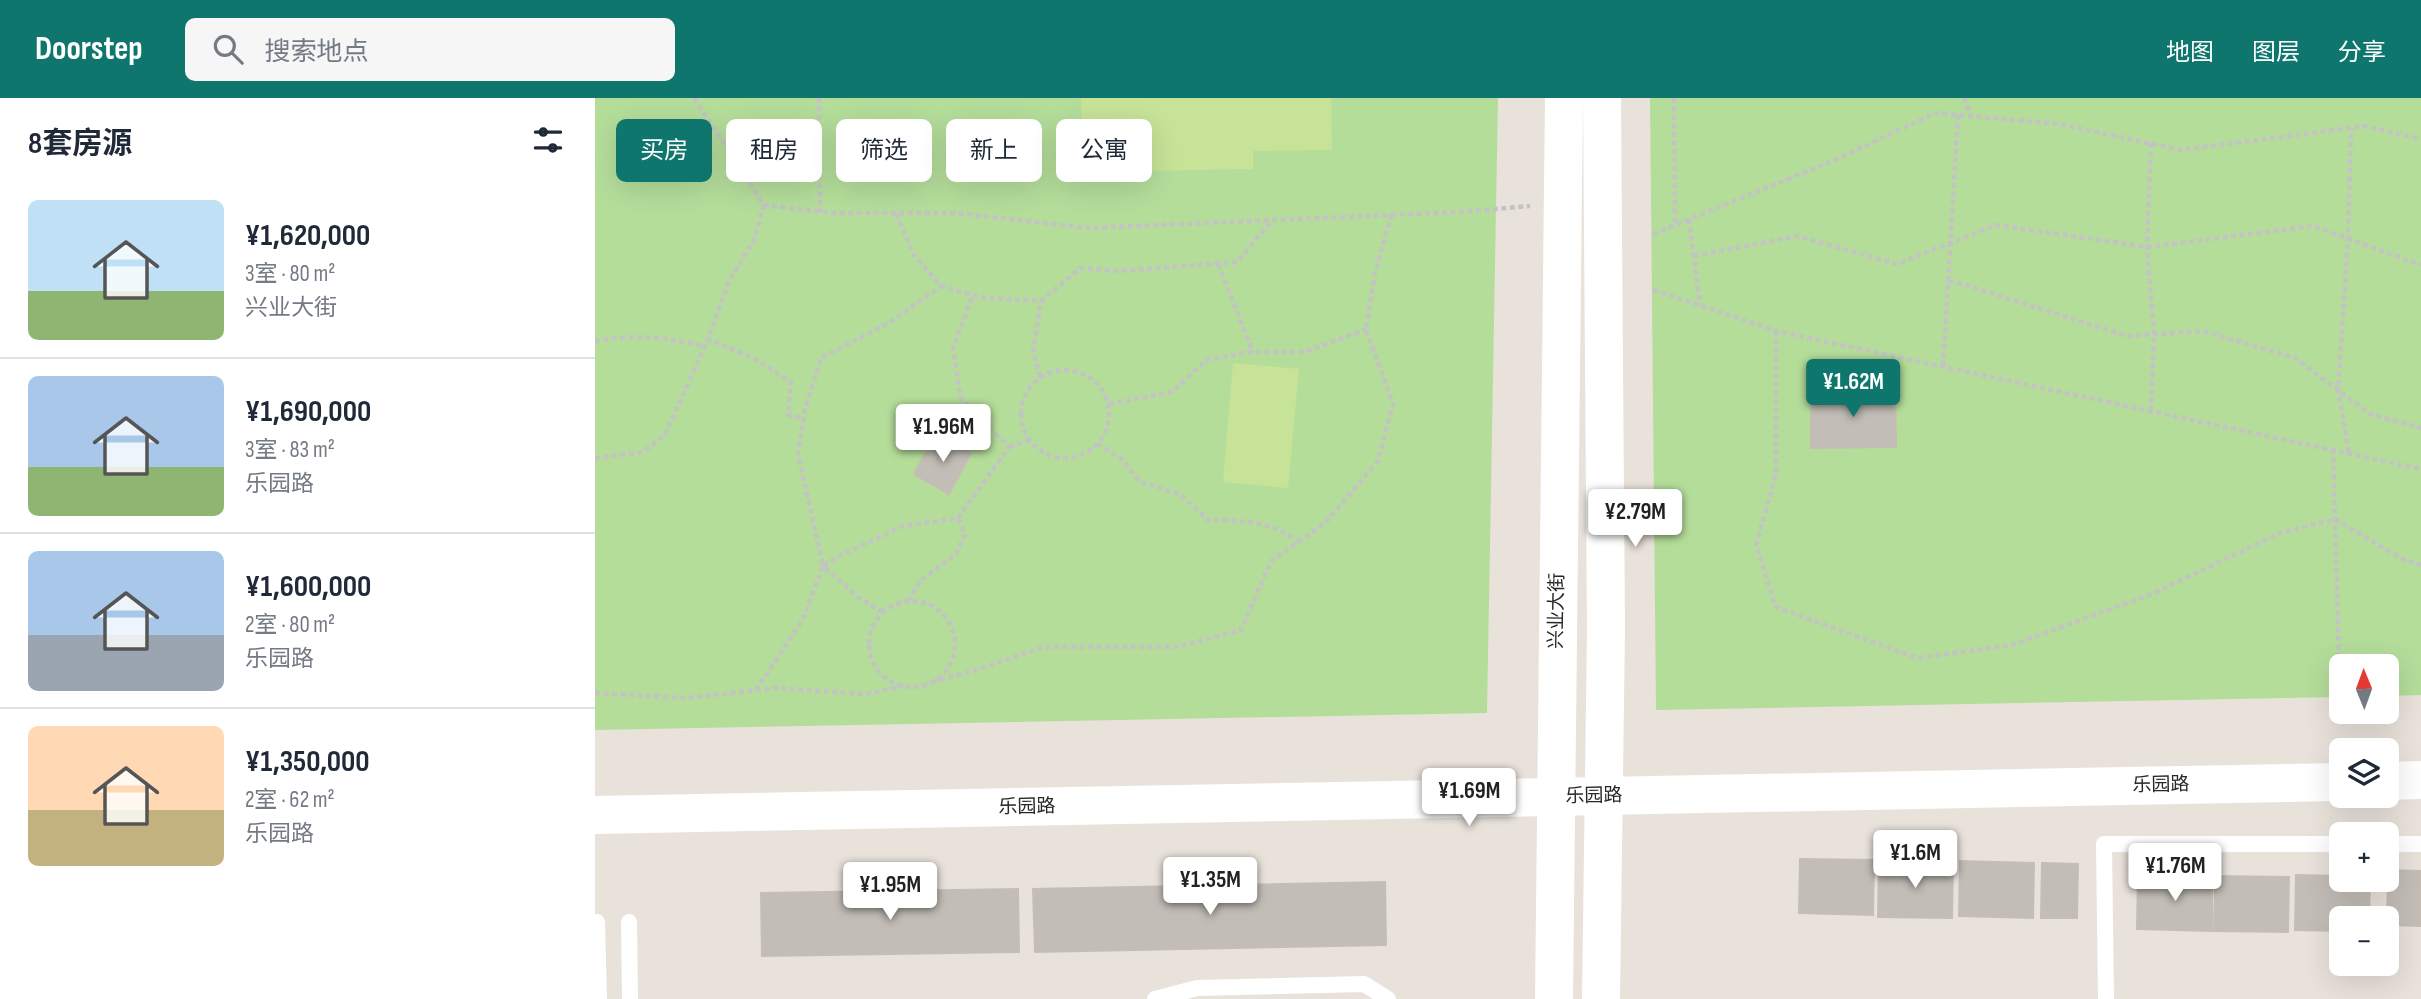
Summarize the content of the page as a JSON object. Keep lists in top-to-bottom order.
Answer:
{
  "streets": {
    "main road": ["兴业大街", "乐园路"]
  },
  "crossings": [
    ["兴业大街", "乐园路"]
  ],
  "north": "top",
  "page": {
    "header": "Doorstep",
    "search": "搜索地点",
    "nav": ["地图", "图层", "分享"],
    "heading": "8套房源",
    "chip": [
      "买房",
      "租房",
      "筛选",
      "新上",
      "公寓"
    ],
    "list": [
      {
        "name": "¥1,620,000",
        "note": "3室 · 80 m² · 兴业大街"
      },
      {
        "name": "¥1,690,000",
        "note": "3室 · 83 m² · 乐园路"
      },
      {
        "name": "¥1,600,000",
        "note": "2室 · 80 m² · 乐园路"
      },
      {
        "name": "¥1,350,000",
        "note": "2室 · 62 m² · 乐园路"
      }
    ],
    "price": [
      "¥1.62M",
      "¥1.96M",
      "¥2.79M",
      "¥1.69M",
      "¥1.6M",
      "¥1.76M",
      "¥1.35M",
      "¥1.95M"
    ],
    "map_buttons": ["+", "−"]
  }
}
